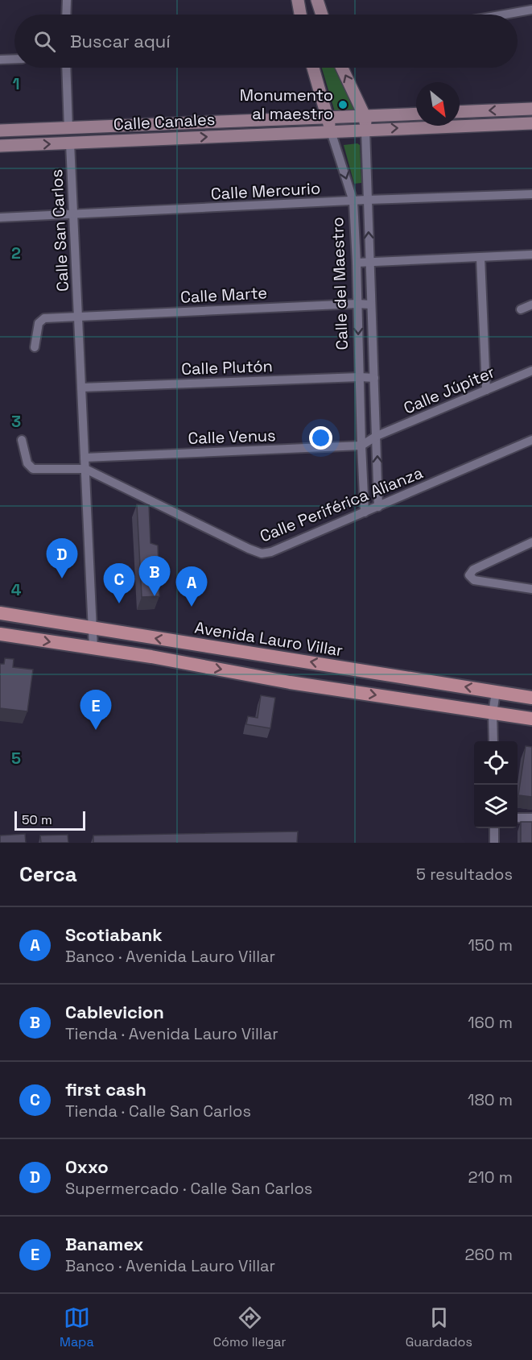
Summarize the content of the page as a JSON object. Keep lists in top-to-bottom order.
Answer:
{
  "streets": {
    "main road": ["Calle Canales", "Calle del Maestro", "Avenida Lauro Villar"],
    "street": [
      "Calle Mercurio",
      "Calle San Carlos",
      "Calle Marte",
      "Calle Plutón",
      "Calle Júpiter",
      "Calle Venus",
      "Calle Periférica Alianza"
    ]
  },
  "crossings": [
    ["Calle Canales", "Calle San Carlos"],
    ["Calle Canales", "Calle del Maestro"],
    ["Calle Mercurio", "Calle San Carlos"],
    ["Calle Mercurio", "Calle del Maestro"],
    ["Calle San Carlos", "Calle Marte"],
    ["Calle San Carlos", "Calle Plutón"],
    ["Calle San Carlos", "Calle Venus"],
    ["Calle San Carlos", "Calle Periférica Alianza"],
    ["Calle San Carlos", "Avenida Lauro Villar"],
    ["Calle del Maestro", "Calle Marte"],
    ["Calle del Maestro", "Calle Plutón"],
    ["Calle del Maestro", "Calle Júpiter"],
    ["Calle del Maestro", "Calle Venus"],
    ["Calle del Maestro", "Calle Periférica Alianza"]
  ],
  "places": ["Monumento al maestro"],
  "scale_bar": "50 m",
  "north": "bottom right",
  "page": {
    "search": "Buscar aquí",
    "pins": [
      "D",
      "B",
      "C",
      "A",
      "E"
    ],
    "scale": "50 m",
    "heading": ["Cerca", "5 resultados"],
    "list": [
      {
        "mark": "A",
        "name": "Scotiabank",
        "note": "Banco · Avenida Lauro Villar",
        "value": "150 m"
      },
      {
        "mark": "B",
        "name": "Cablevicion",
        "note": "Tienda · Avenida Lauro Villar",
        "value": "160 m"
      },
      {
        "mark": "C",
        "name": "first cash",
        "note": "Tienda · Calle San Carlos",
        "value": "180 m"
      },
      {
        "mark": "D",
        "name": "Oxxo",
        "note": "Supermercado · Calle San Carlos",
        "value": "210 m"
      },
      {
        "mark": "E",
        "name": "Banamex",
        "note": "Banco · Avenida Lauro Villar",
        "value": "260 m"
      }
    ],
    "nav": ["Mapa", "Cómo llegar", "Guardados"]
  },
  "grid": {
    "rows": [
      "1",
      "2",
      "3",
      "4",
      "5"
    ]
  }
}
